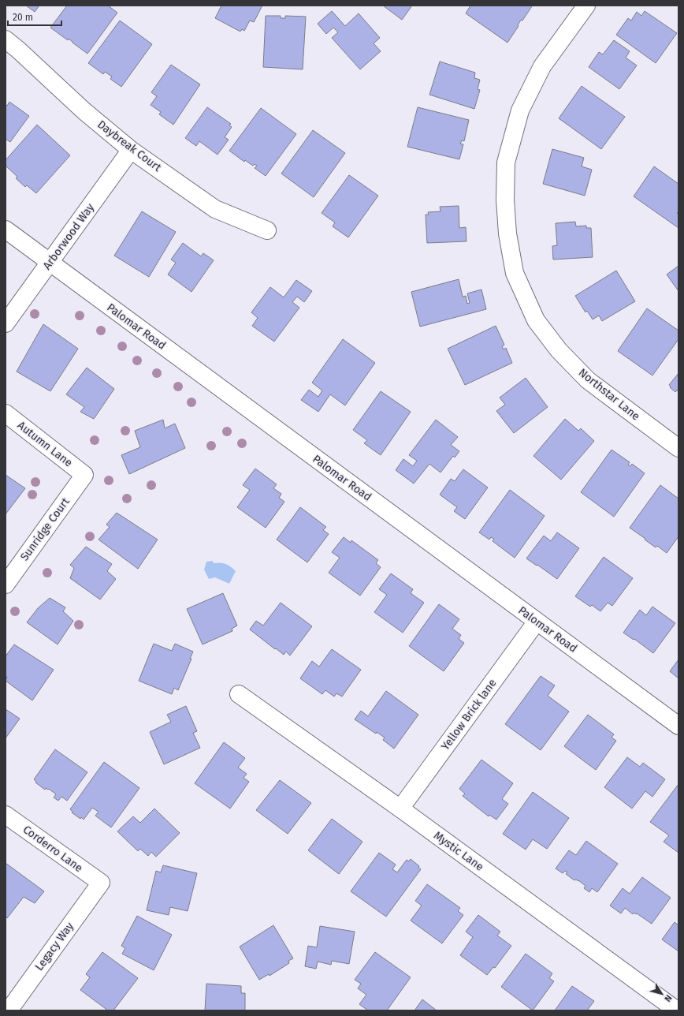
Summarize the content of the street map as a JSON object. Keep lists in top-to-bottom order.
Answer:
{
  "streets": {
    "street": [
      "Daybreak Court",
      "Arborwood Way",
      "Palomar Road",
      "Northstar Lane",
      "Autumn Lane",
      "Sunridge Court",
      "Yellow Brick lane",
      "Corderro Lane",
      "Mystic Lane",
      "Legacy Way"
    ]
  },
  "crossings": [
    ["Daybreak Court", "Arborwood Way"],
    ["Arborwood Way", "Palomar Road"],
    ["Palomar Road", "Yellow Brick lane"],
    ["Autumn Lane", "Sunridge Court"],
    ["Yellow Brick lane", "Mystic Lane"],
    ["Corderro Lane", "Legacy Way"]
  ],
  "scale_bar": "20 m",
  "north": "bottom right"
}
